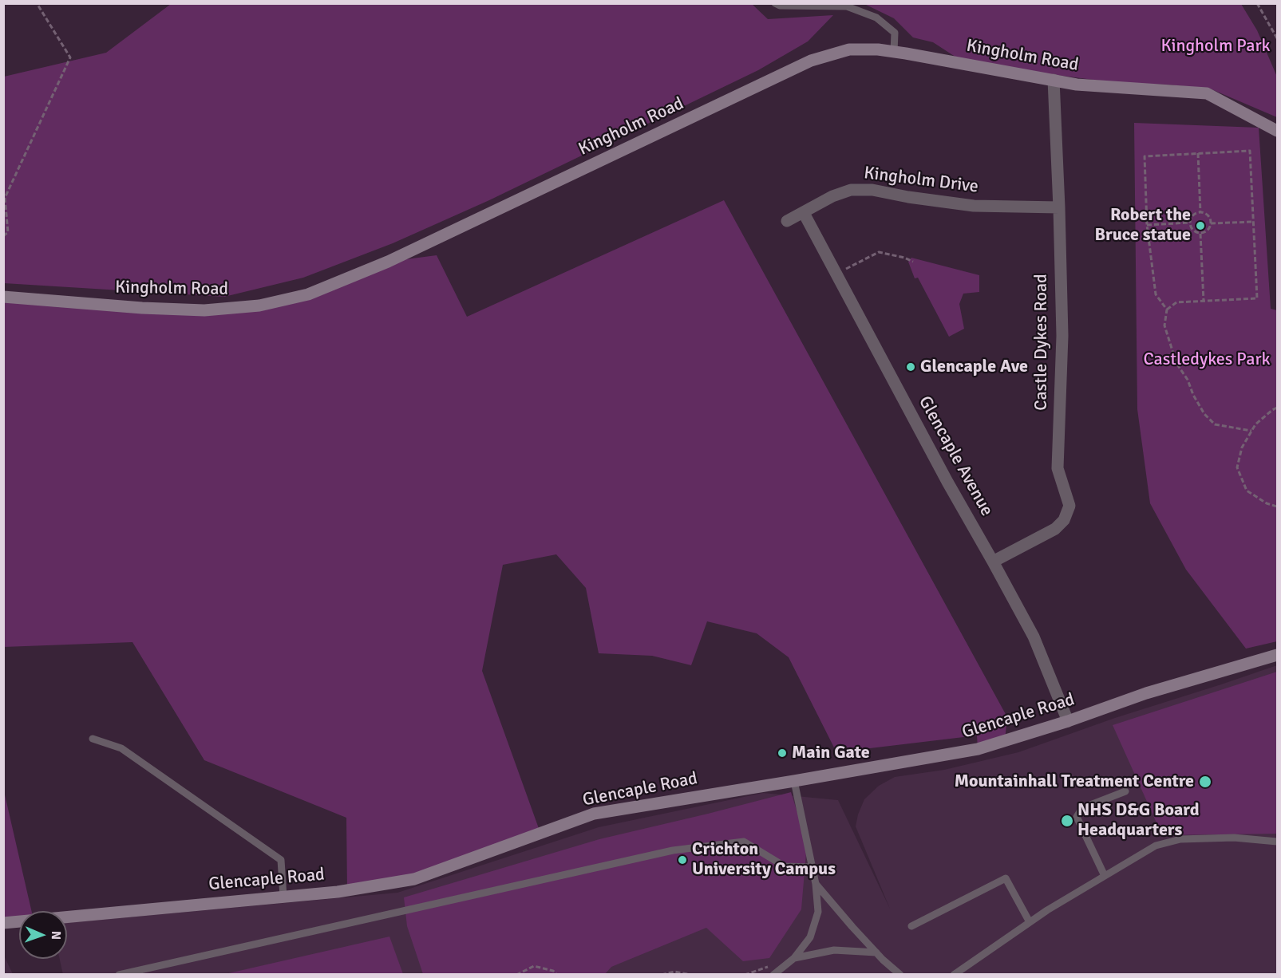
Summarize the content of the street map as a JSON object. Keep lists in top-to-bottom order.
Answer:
{
  "streets": {
    "main road": ["Kingholm Road", "Glencaple Road"],
    "street": ["Kingholm Drive", "Castle Dykes Road", "Glencaple Avenue"]
  },
  "crossings": [
    ["Kingholm Road", "Castle Dykes Road"],
    ["Kingholm Drive", "Castle Dykes Road"],
    ["Kingholm Drive", "Glencaple Avenue"],
    ["Castle Dykes Road", "Glencaple Avenue"],
    ["Glencaple Avenue", "Glencaple Road"]
  ],
  "parks": ["Kingholm Park", "Castledykes Park"],
  "places": [
    "Robert the Bruce statue",
    "Glencaple Ave",
    "Main Gate",
    "Mountainhall Treatment Centre",
    "NHS D&G Board Headquarters",
    "Crichton University Campus"
  ],
  "north": "right"
}
